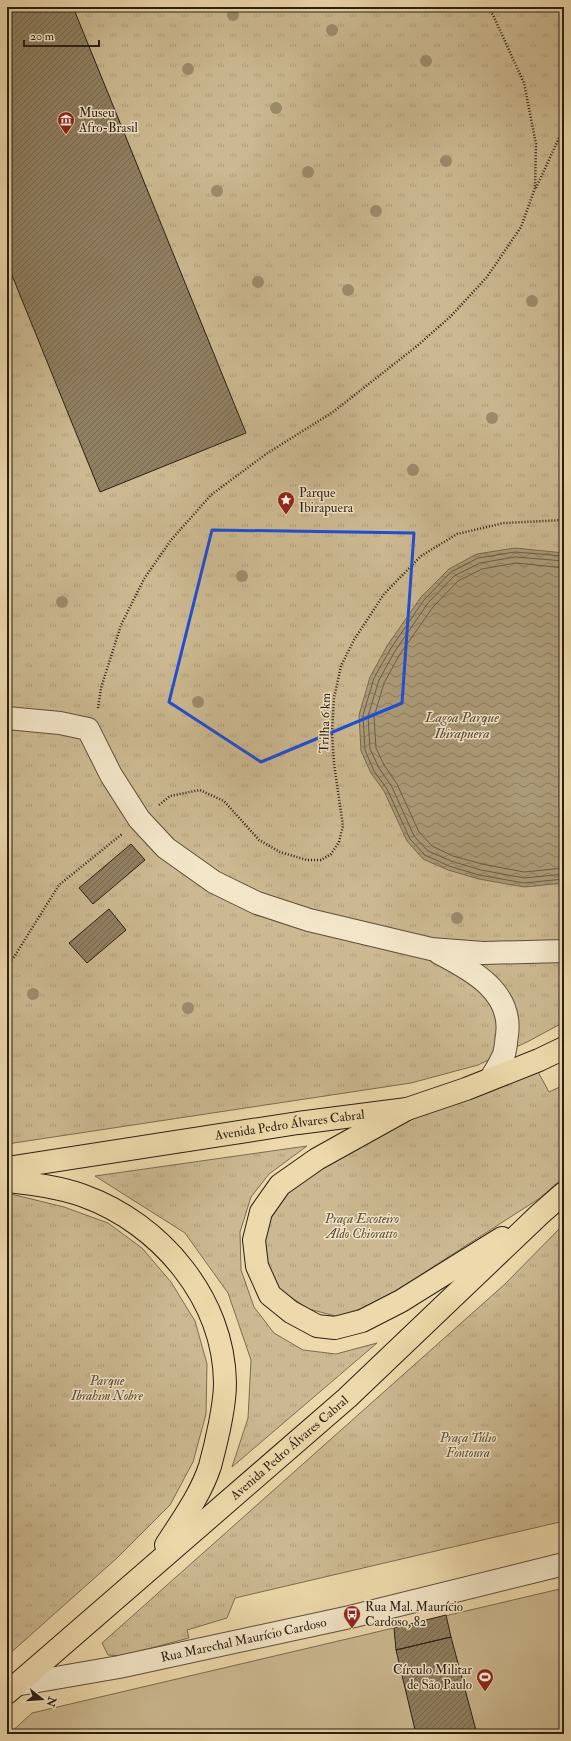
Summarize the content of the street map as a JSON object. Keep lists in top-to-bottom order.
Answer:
{
  "streets": {
    "main road": ["Avenida Pedro Álvares Cabral"],
    "street": ["Rua Marechal Maurício Cardoso"],
    "path": ["Trilha 6 km"]
  },
  "crossings": [
    ["Avenida Pedro Álvares Cabral", "Rua Marechal Maurício Cardoso"]
  ],
  "water": ["Lagoa Parque Ibirapuera"],
  "parks": ["Praça Escoteiro Aldo Chioratto", "Parque Ibrahim Nobre", "Praça Túlio Fontoura"],
  "places": {
    "museum": ["Museu Afro-Brasil"],
    "place": ["Parque Ibirapuera"],
    "bus stop": ["Rua Mal. Maurício Cardoso, 82"],
    "sports": ["Círculo Militar de São Paulo"]
  },
  "scale_bar": "20 m",
  "north": "right"
}
